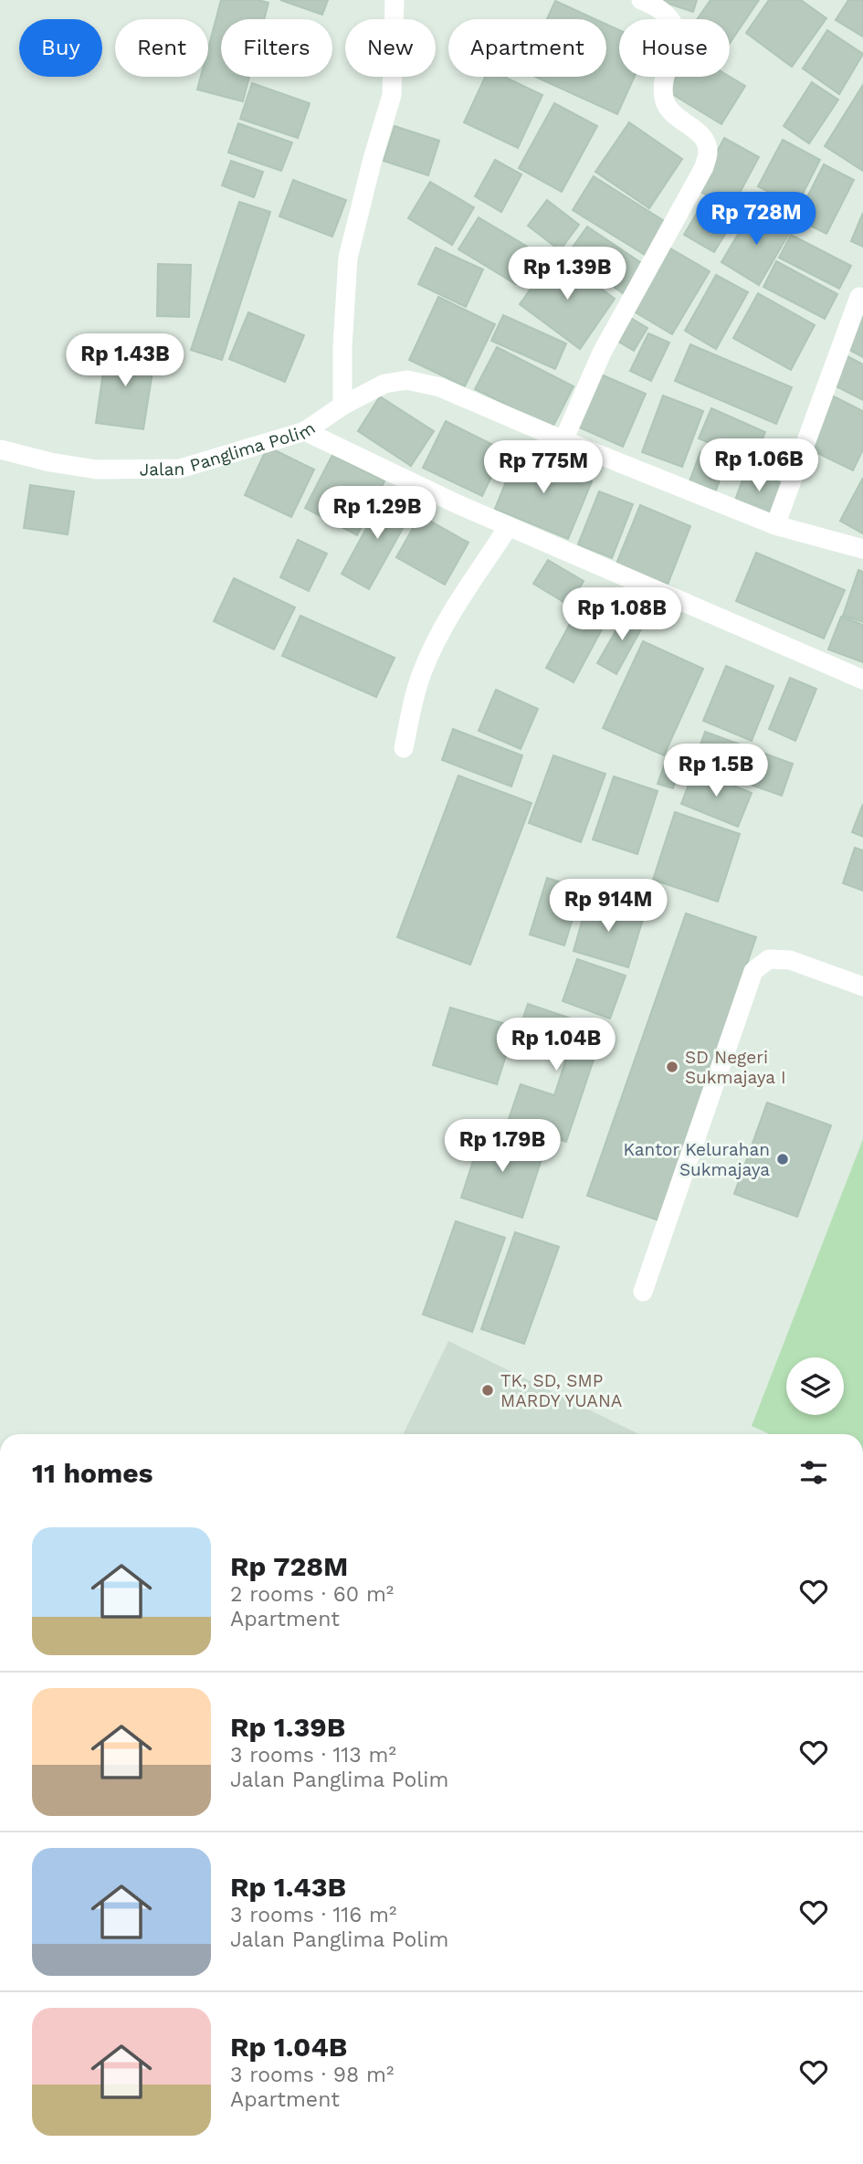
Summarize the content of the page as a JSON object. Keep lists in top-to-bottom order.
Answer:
{
  "streets": {
    "street": ["Jalan Panglima Polim"]
  },
  "places": ["SD Negeri Sukmajaya I", "Kantor Kelurahan Sukmajaya", "TK, SD, SMP MARDY YUANA"],
  "page": {
    "chip": [
      "Buy",
      "Rent",
      "Filters",
      "New",
      "Apartment",
      "House"
    ],
    "price": [
      "Rp 728M",
      "Rp 1.39B",
      "Rp 1.43B",
      "Rp 1.06B",
      "Rp 775M",
      "Rp 1.29B",
      "Rp 1.08B",
      "Rp 1.5B",
      "Rp 914M",
      "Rp 1.04B",
      "Rp 1.79B"
    ],
    "heading": "11 homes",
    "list": [
      {
        "name": "Rp 728M",
        "note": "2 rooms · 60 m² · Apartment"
      },
      {
        "name": "Rp 1.39B",
        "note": "3 rooms · 113 m² · Jalan Panglima Polim"
      },
      {
        "name": "Rp 1.43B",
        "note": "3 rooms · 116 m² · Jalan Panglima Polim"
      },
      {
        "name": "Rp 1.04B",
        "note": "3 rooms · 98 m² · Apartment"
      }
    ]
  }
}
